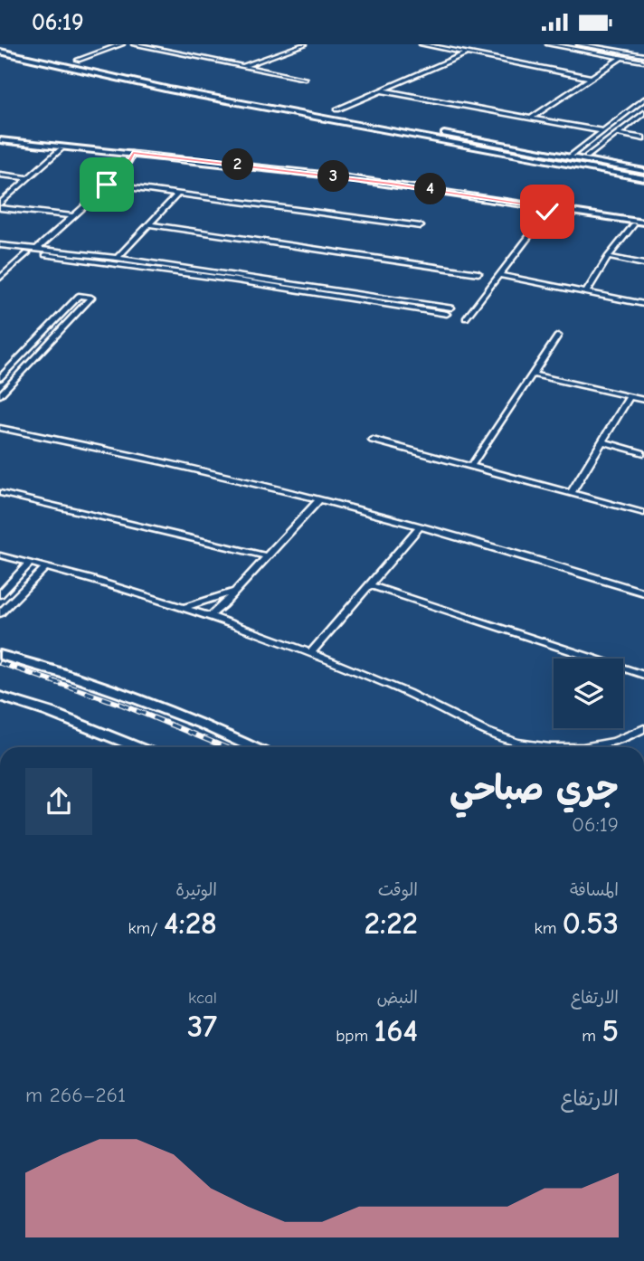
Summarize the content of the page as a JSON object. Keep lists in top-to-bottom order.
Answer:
{
  "page": {
    "status": "06:19",
    "pins": ["2", "3", "4"],
    "heading": ["جري صباحي", "06:19"],
    "stats": [
      ["المسافة", "0.53 km"],
      ["الوقت", "2:22"],
      ["الوتيرة", "4:28 /km"],
      ["الارتفاع", "5 m"],
      ["النبض", "164 bpm"],
      ["kcal", "37"]
    ],
    "chart": ["الارتفاع", "261–266 m"]
  }
}
